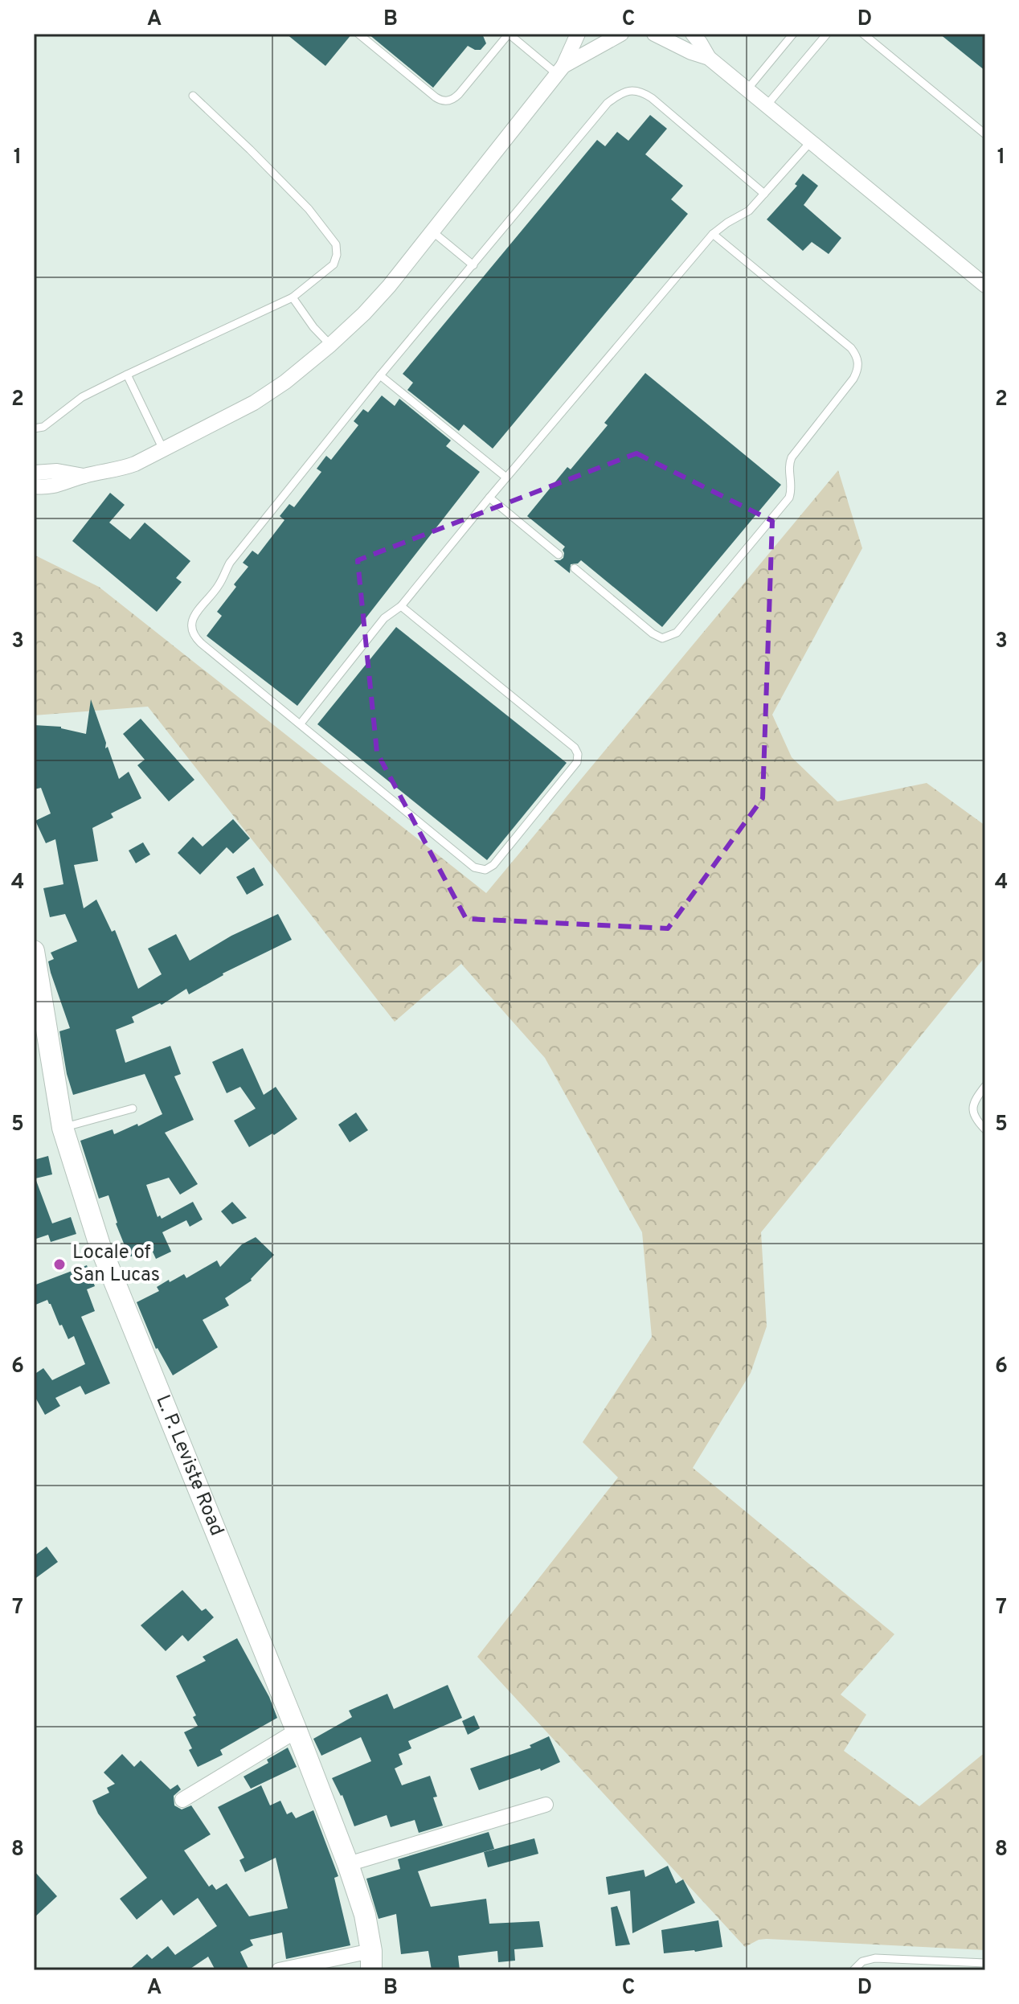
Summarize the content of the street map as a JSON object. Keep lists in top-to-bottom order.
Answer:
{
  "streets": {
    "main road": ["L. P. Leviste Road"]
  },
  "places": ["Locale of San Lucas"],
  "grid": {
    "columns": [
      "A",
      "B",
      "C",
      "D"
    ],
    "rows": [
      "1",
      "2",
      "3",
      "4",
      "5",
      "6",
      "7",
      "8"
    ]
  }
}
